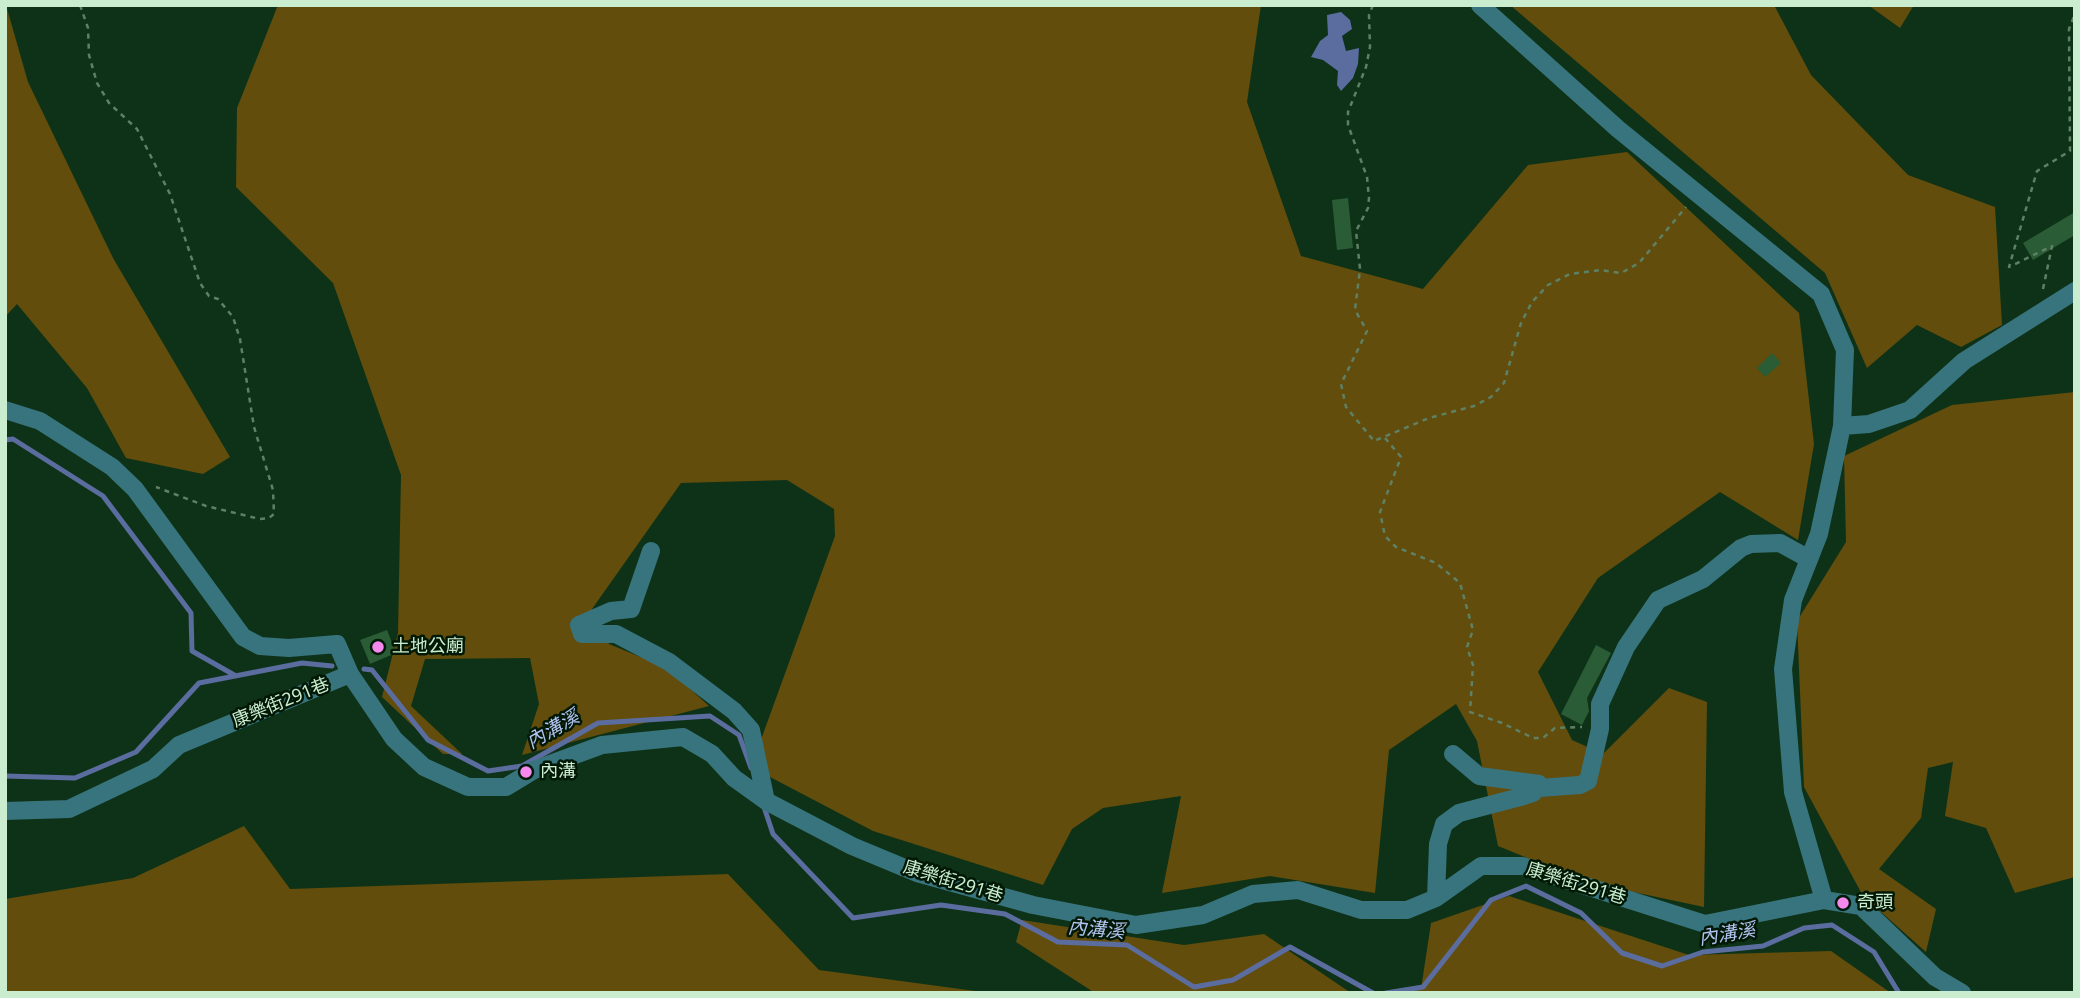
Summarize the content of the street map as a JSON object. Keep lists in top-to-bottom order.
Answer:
{
  "streets": {
    "street": ["康樂街291巷"]
  },
  "water": ["內溝溪"],
  "places": ["土地公廟", "內溝", "奇頭"]
}
